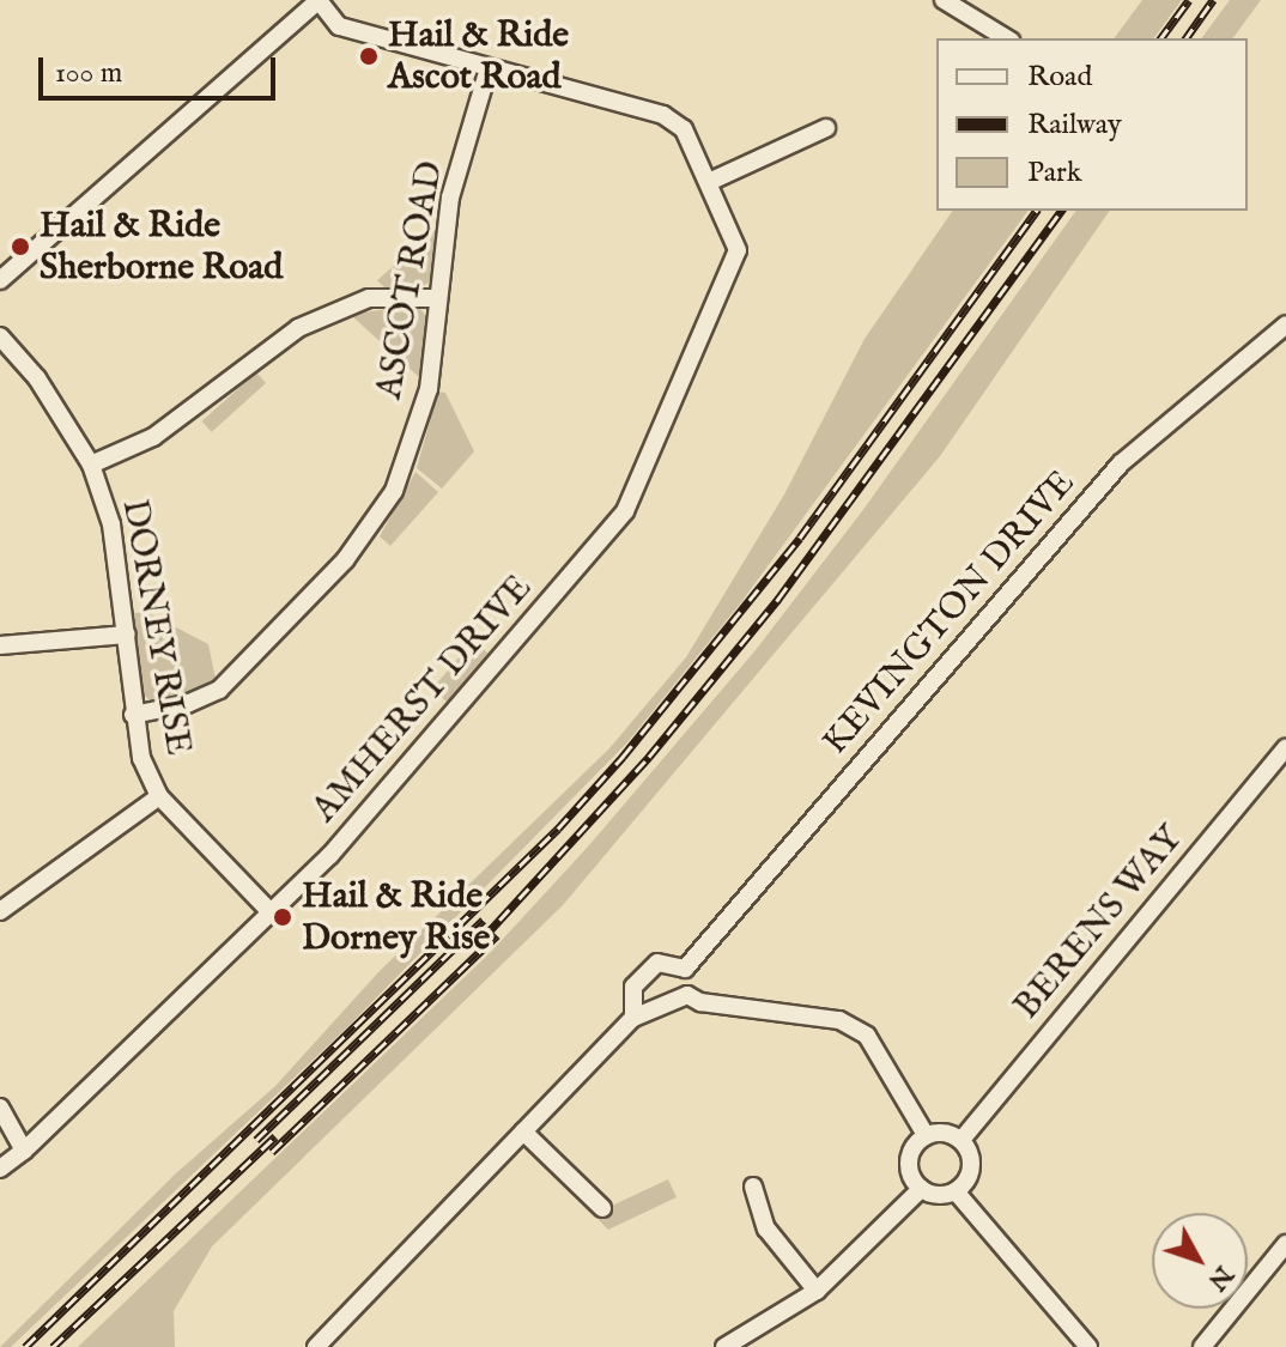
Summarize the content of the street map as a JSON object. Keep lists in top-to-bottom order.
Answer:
{
  "streets": {
    "street": [
      "ASCOT ROAD",
      "KEVINGTON DRIVE",
      "DORNEY RISE",
      "AMHERST DRIVE",
      "BERENS WAY"
    ]
  },
  "crossings": [
    ["ASCOT ROAD", "DORNEY RISE"],
    ["ASCOT ROAD", "AMHERST DRIVE"],
    ["DORNEY RISE", "AMHERST DRIVE"]
  ],
  "places": ["Hail & Ride Ascot Road", "Hail & Ride Sherborne Road", "Hail & Ride Dorney Rise"],
  "legend": ["Road", "Railway", "Park"],
  "scale_bar": "100 m",
  "north": "bottom right"
}
